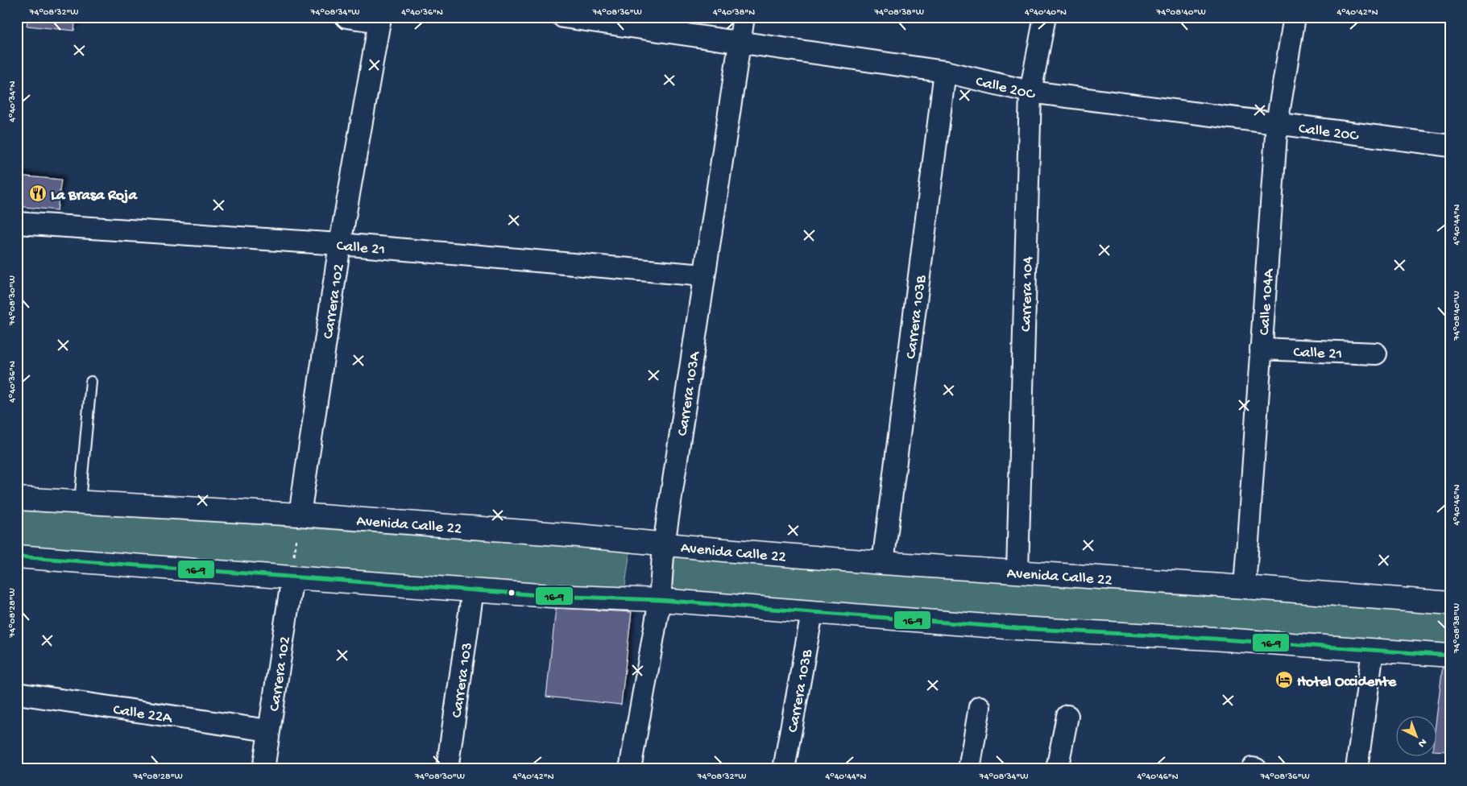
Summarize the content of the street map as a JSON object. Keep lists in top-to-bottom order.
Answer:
{
  "streets": {
    "street": [
      "Calle 20C",
      "Calle 21",
      "Carrera 104",
      "Carrera 102",
      "Calle 104A",
      "Carrera 103B",
      "Carrera 103A",
      "Avenida Calle 22",
      "Carrera 103",
      "Calle 22A"
    ]
  },
  "crossings": [
    ["Calle 20C", "Carrera 104"],
    ["Calle 20C", "Calle 104A"],
    ["Calle 20C", "Carrera 103B"],
    ["Calle 20C", "Carrera 103A"],
    ["Calle 21", "Carrera 102"],
    ["Calle 21", "Calle 104A"],
    ["Calle 21", "Carrera 103A"],
    ["Carrera 104", "Avenida Calle 22"],
    ["Carrera 102", "Avenida Calle 22"],
    ["Carrera 102", "Calle 22A"],
    ["Calle 104A", "Avenida Calle 22"],
    ["Carrera 103B", "Avenida Calle 22"],
    ["Carrera 103A", "Avenida Calle 22"]
  ],
  "places": {
    "restaurant": ["La Brasa Roja"],
    "hotel": ["Hotel Occidente"]
  },
  "lines": ["transit line 16-9"],
  "north": "bottom right",
  "coordinates": [
    "74°08'32\"W",
    "74°08'34\"W",
    "4°40'36\"N",
    "74°08'36\"W",
    "4°40'38\"N",
    "74°08'38\"W",
    "4°40'40\"N",
    "74°08'40\"W",
    "4°40'42\"N",
    "4°40'34\"N",
    "4°40'44\"N",
    "74°08'30\"W",
    "4°40'46\"N",
    "74°08'28\"W"
  ]
}
